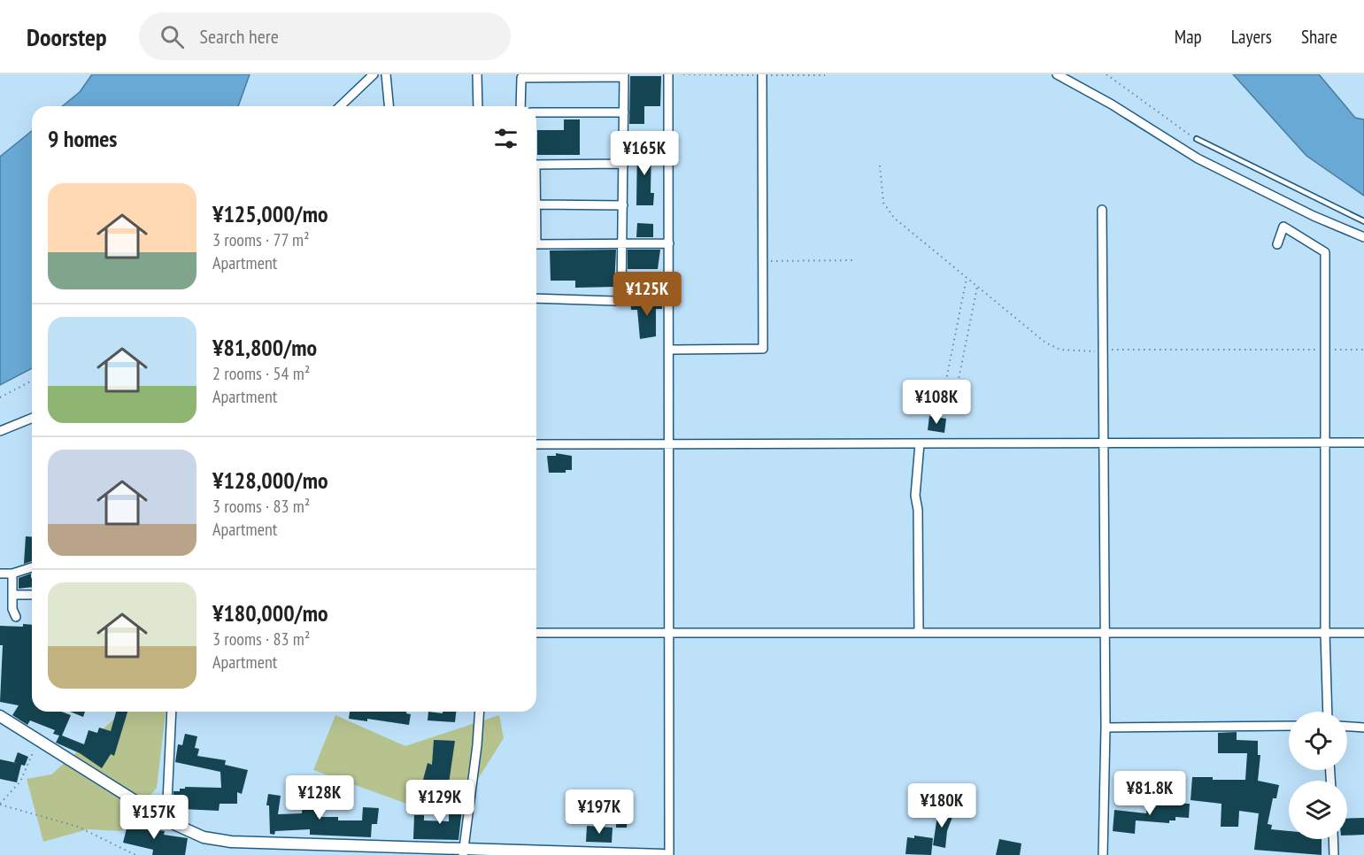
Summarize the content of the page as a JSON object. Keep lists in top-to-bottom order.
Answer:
{
  "page": {
    "header": "Doorstep",
    "search": "Search here",
    "nav": ["Map", "Layers", "Share"],
    "heading": "9 homes",
    "price": [
      "¥165K",
      "¥125K",
      "¥108K",
      "¥81.8K",
      "¥128K",
      "¥129K",
      "¥180K",
      "¥197K",
      "¥157K"
    ],
    "list": [
      {
        "name": "¥125,000/mo",
        "note": "3 rooms · 77 m² · Apartment"
      },
      {
        "name": "¥81,800/mo",
        "note": "2 rooms · 54 m² · Apartment"
      },
      {
        "name": "¥128,000/mo",
        "note": "3 rooms · 83 m² · Apartment"
      },
      {
        "name": "¥180,000/mo",
        "note": "3 rooms · 83 m² · Apartment"
      }
    ]
  }
}
